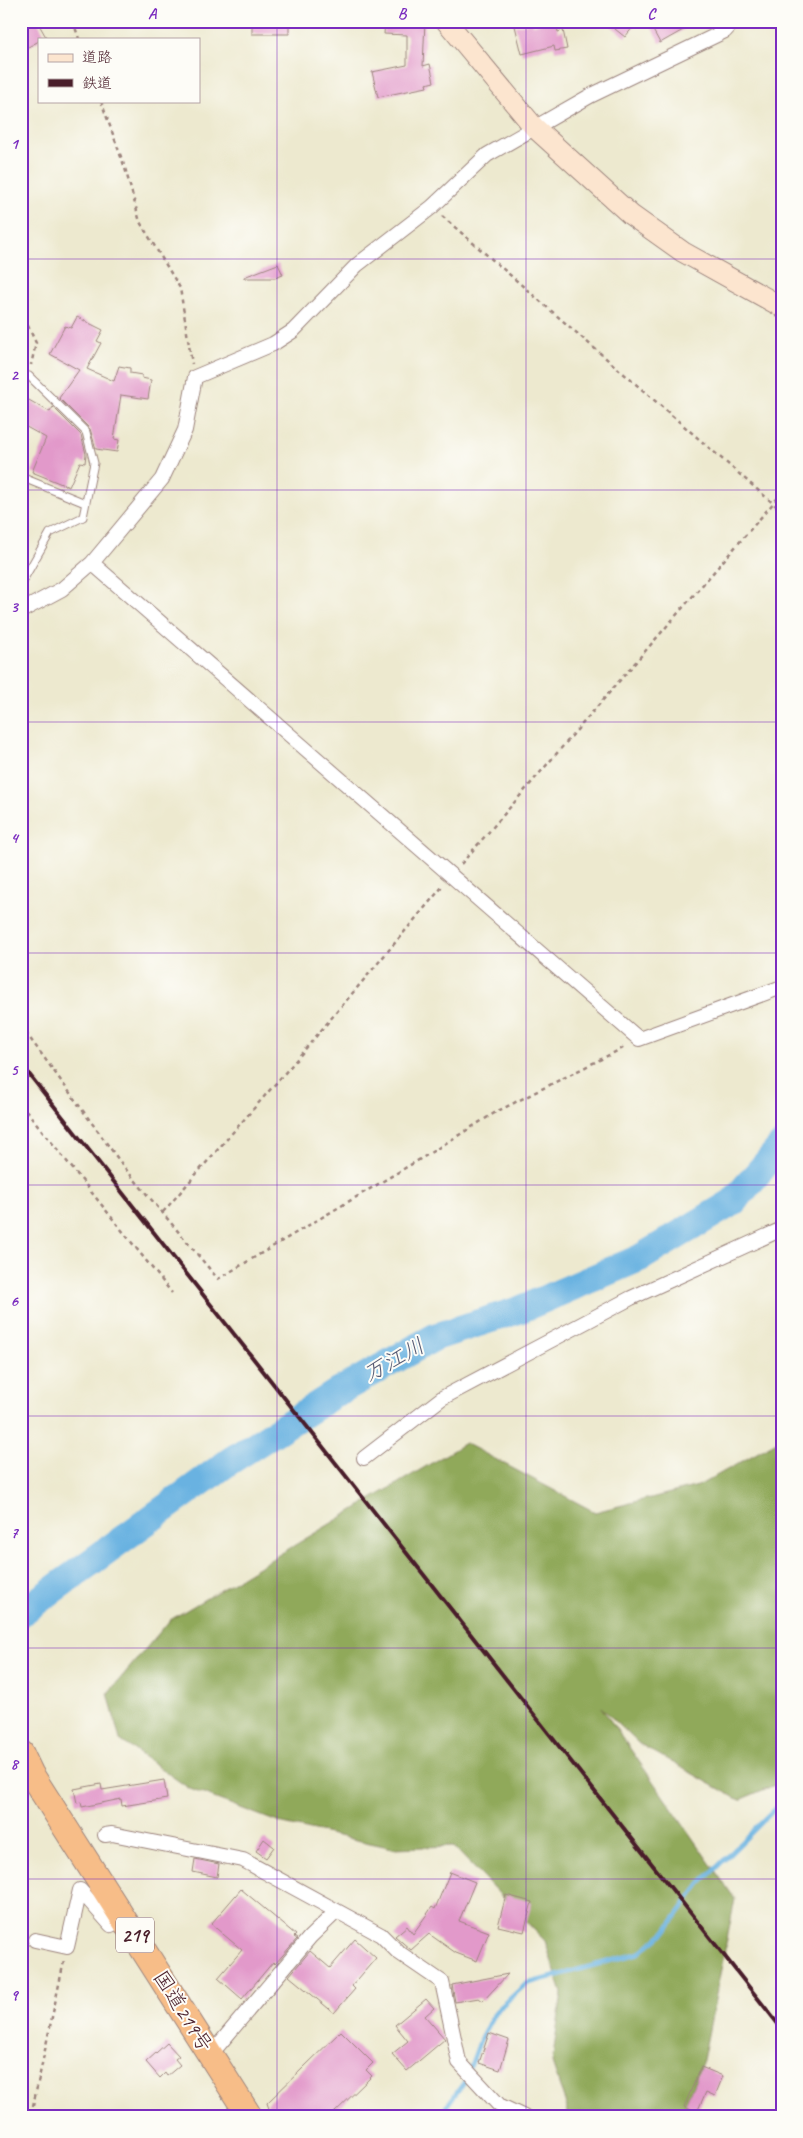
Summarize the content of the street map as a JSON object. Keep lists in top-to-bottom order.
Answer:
{
  "streets": {
    "highway": ["219", "国道219号"]
  },
  "water": ["万江川"],
  "legend": ["道路", "鉄道"],
  "grid": {
    "columns": ["A", "B", "C"],
    "rows": [
      "1",
      "2",
      "3",
      "4",
      "5",
      "6",
      "7",
      "8",
      "9"
    ]
  }
}
